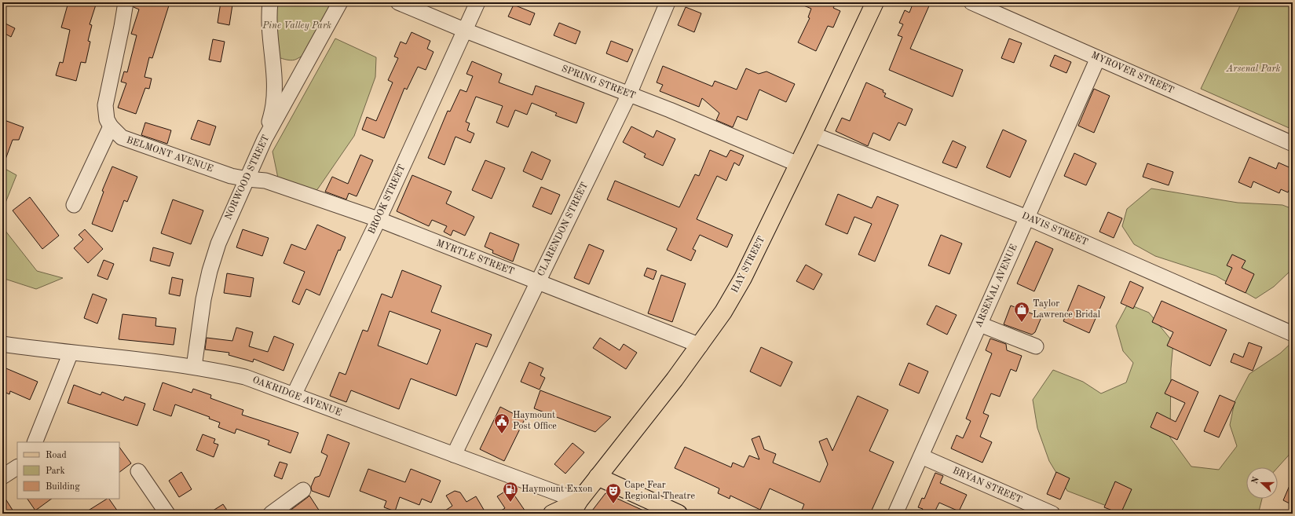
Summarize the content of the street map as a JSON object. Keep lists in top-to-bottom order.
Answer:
{
  "streets": {
    "main road": ["HAY STREET"],
    "street": [
      "MYROVER STREET",
      "SPRING STREET",
      "BELMONT AVENUE",
      "NORWOOD STREET",
      "BROOK STREET",
      "CLARENDON STREET",
      "DAVIS STREET",
      "MYRTLE STREET",
      "ARSENAL AVENUE",
      "OAKRIDGE AVENUE",
      "BRYAN STREET"
    ]
  },
  "crossings": [
    ["MYROVER STREET", "ARSENAL AVENUE"],
    ["SPRING STREET", "BROOK STREET"],
    ["SPRING STREET", "CLARENDON STREET"],
    ["SPRING STREET", "HAY STREET"],
    ["BELMONT AVENUE", "NORWOOD STREET"],
    ["BELMONT AVENUE", "MYRTLE STREET"],
    ["NORWOOD STREET", "MYRTLE STREET"],
    ["NORWOOD STREET", "OAKRIDGE AVENUE"],
    ["BROOK STREET", "MYRTLE STREET"],
    ["BROOK STREET", "OAKRIDGE AVENUE"],
    ["CLARENDON STREET", "MYRTLE STREET"],
    ["CLARENDON STREET", "OAKRIDGE AVENUE"],
    ["DAVIS STREET", "HAY STREET"],
    ["DAVIS STREET", "ARSENAL AVENUE"],
    ["MYRTLE STREET", "HAY STREET"],
    ["HAY STREET", "OAKRIDGE AVENUE"],
    ["ARSENAL AVENUE", "BRYAN STREET"]
  ],
  "parks": ["Pine Valley Park", "Arsenal Park"],
  "places": {
    "shop": ["Taylor Lawrence Bridal"],
    "public building": ["Haymount Post Office"],
    "fuel station": ["Haymount Exxon"],
    "theatre": ["Cape Fear Regional Theatre"]
  },
  "legend": ["Road", "Park", "Building"],
  "north": "left"
}
